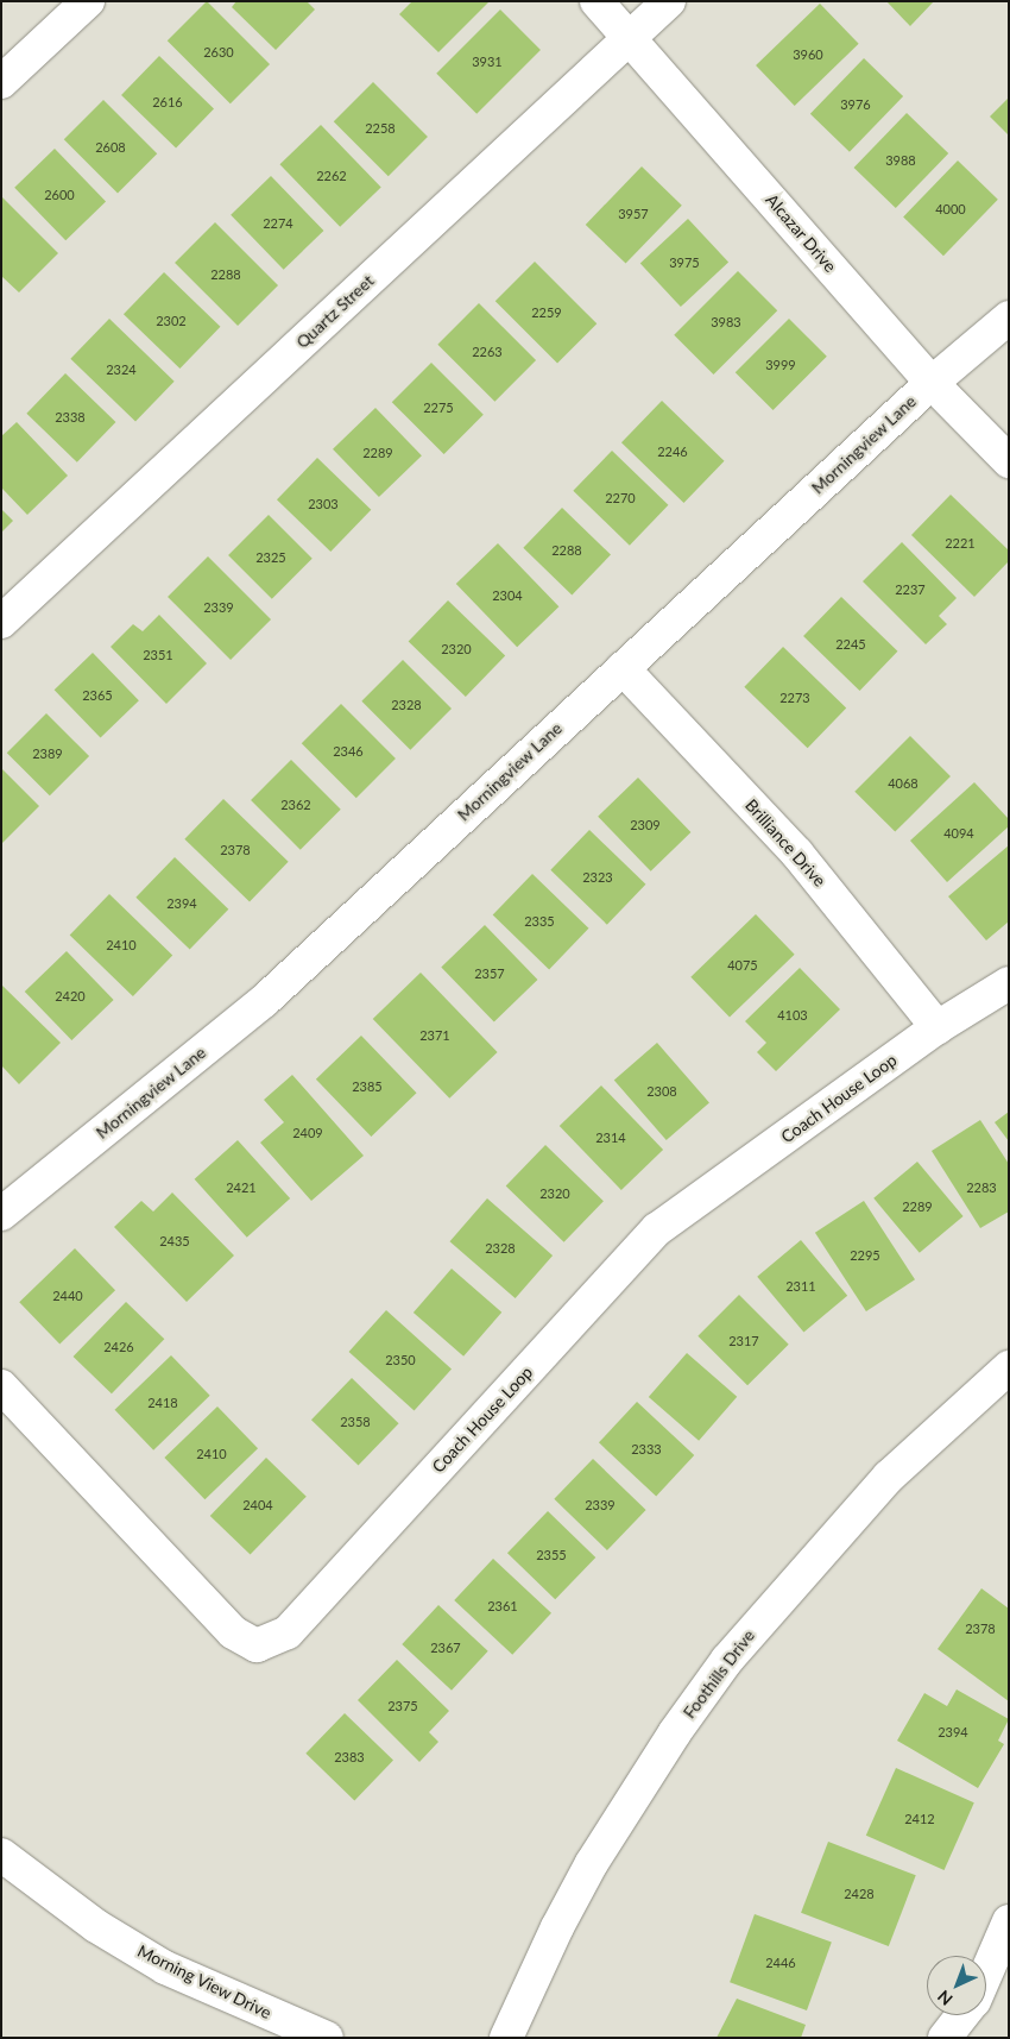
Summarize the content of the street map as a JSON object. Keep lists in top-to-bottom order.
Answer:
{
  "streets": {
    "street": [
      "Alcazar Drive",
      "Quartz Street",
      "Morningview Lane",
      "Brilliance Drive",
      "Coach House Loop",
      "Foothills Drive",
      "Morning View Drive"
    ]
  },
  "crossings": [
    ["Alcazar Drive", "Quartz Street"],
    ["Alcazar Drive", "Morningview Lane"],
    ["Morningview Lane", "Brilliance Drive"],
    ["Brilliance Drive", "Coach House Loop"]
  ],
  "house_numbers": [
    "2630",
    "3960",
    "3931",
    "2616",
    "3976",
    "2258",
    "2608",
    "3988",
    "2262",
    "2600",
    "4000",
    "3957",
    "2274",
    "3975",
    "2288",
    "2259",
    "2302",
    "3983",
    "2263",
    "3999",
    "2324",
    "2275",
    "2338",
    "2246",
    "2289",
    "2270",
    "2303",
    "2221",
    "2288",
    "2325",
    "2237",
    "2304",
    "2339",
    "2245",
    "2320",
    "2351",
    "2365",
    "2273",
    "2328",
    "2346",
    "2389",
    "4068",
    "2362",
    "2309",
    "4094",
    "2378",
    "2323",
    "2394",
    "2335",
    "2410",
    "4075",
    "2357",
    "2420",
    "4103",
    "2371",
    "2385",
    "2308",
    "2409",
    "2314",
    "2421",
    "2283",
    "2320",
    "2289",
    "2435",
    "2328",
    "2295",
    "2311",
    "2440",
    "2317",
    "2426",
    "2350",
    "2418",
    "2358",
    "2333",
    "2410",
    "2404",
    "2339",
    "2355",
    "2361",
    "2378",
    "2367",
    "2375",
    "2394",
    "2383",
    "2412",
    "2428",
    "2446"
  ],
  "north": "bottom left"
}
